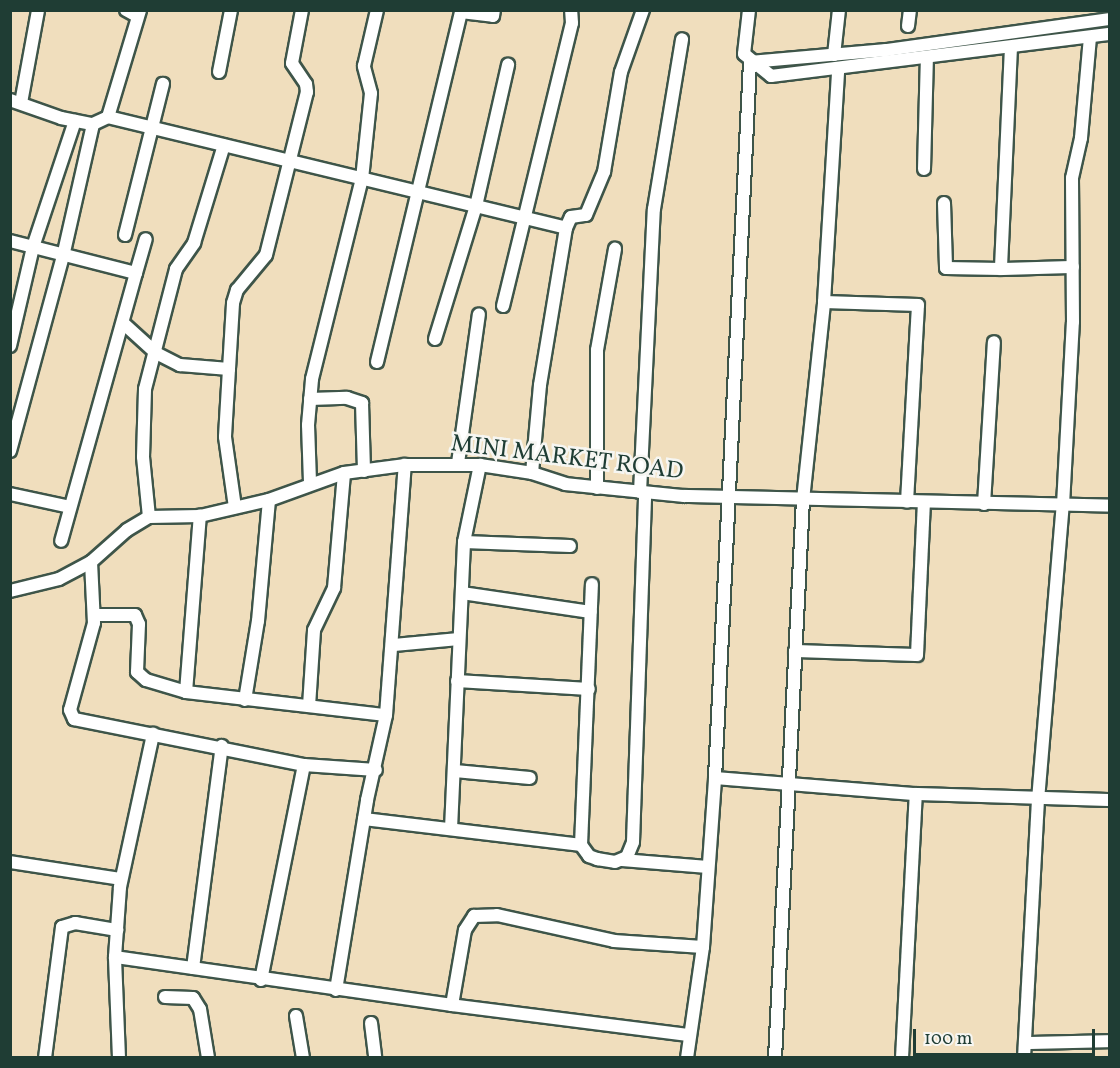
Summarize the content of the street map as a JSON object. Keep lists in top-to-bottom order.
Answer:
{
  "streets": {
    "street": ["MINI MARKET ROAD"]
  },
  "scale_bar": "100 m"
}
